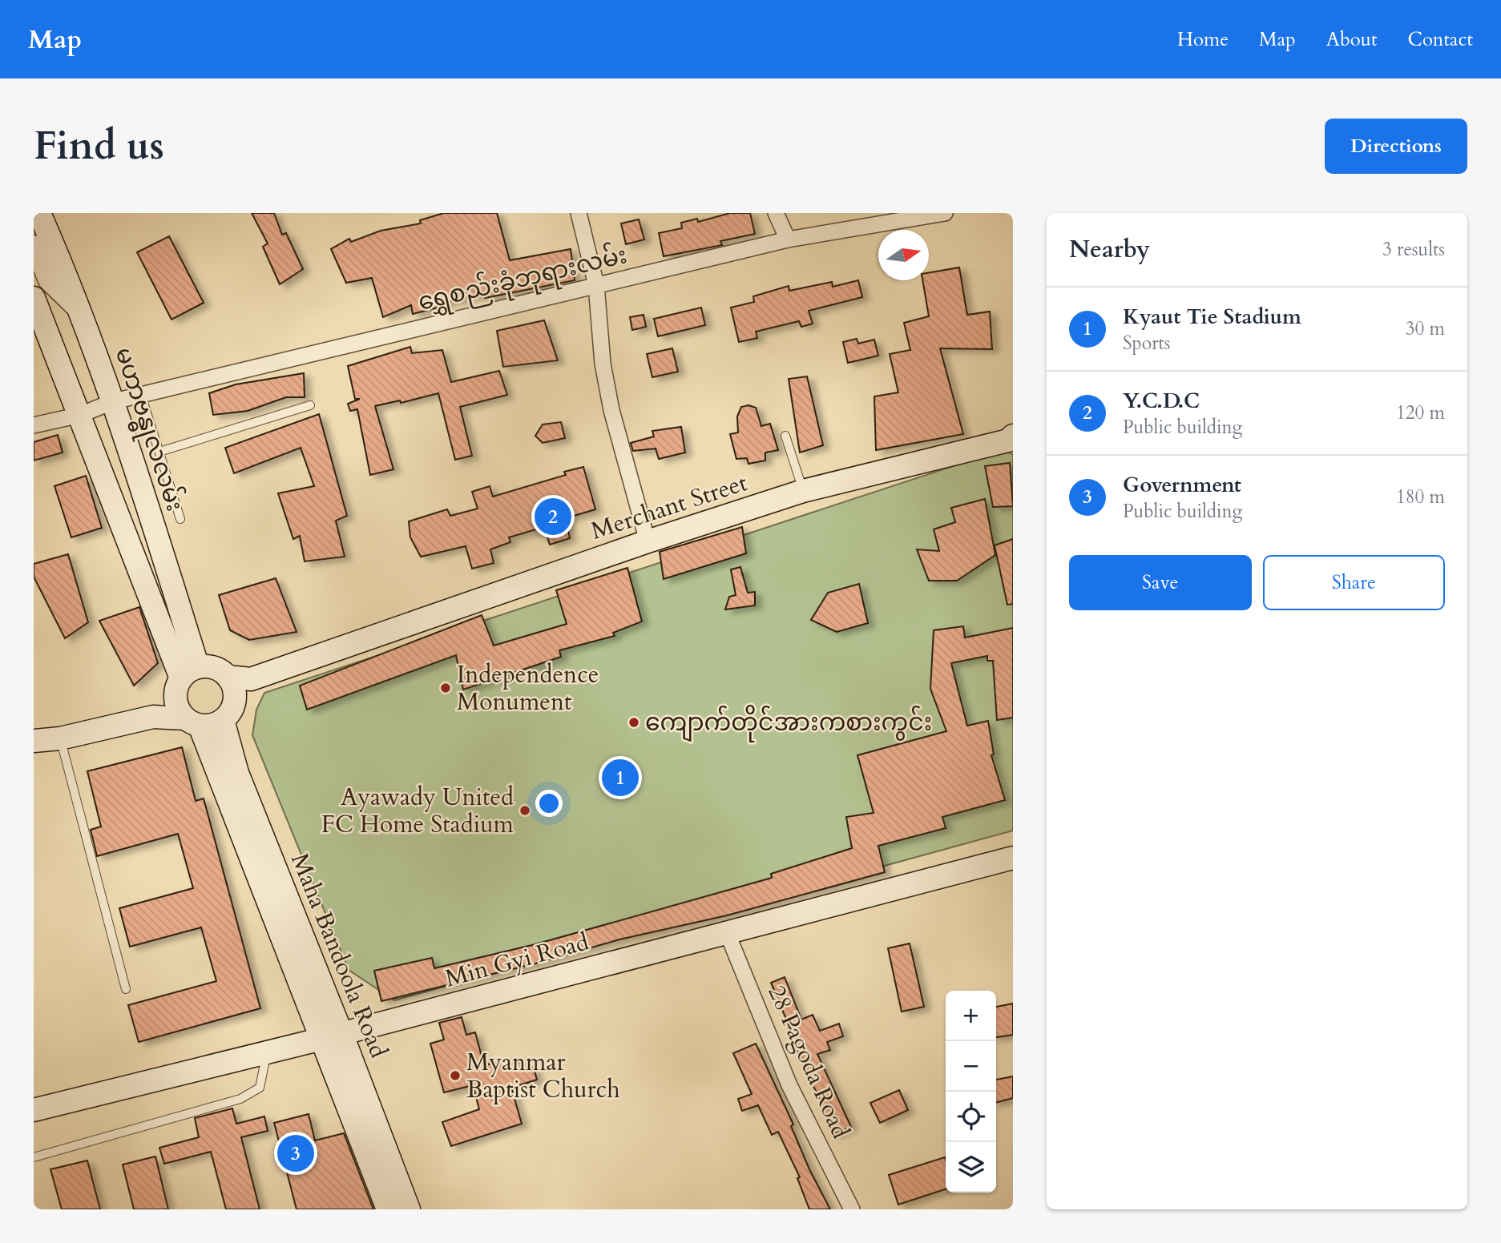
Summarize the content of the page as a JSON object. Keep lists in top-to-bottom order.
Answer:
{
  "streets": {
    "main road": [
      "မဟာဗန္ဓုလလမ်း",
      "Merchant Street",
      "Maha Bandoola Road",
      "Min Gyi Road"
    ],
    "street": ["ရွှေစည်းခုံဘုရားလမ်း", "28 Pagoda Road"]
  },
  "crossings": [
    ["ရွှေစည်းခုံဘုရားလမ်း", "မဟာဗန္ဓုလလမ်း"],
    ["မဟာဗန္ဓုလလမ်း", "Maha Bandoola Road"],
    ["Maha Bandoola Road", "Min Gyi Road"],
    ["Min Gyi Road", "28 Pagoda Road"]
  ],
  "places": [
    "Independence Monument",
    "ကျောက်တိုင်အားကစားကွင်း",
    "Ayawady United FC Home Stadium",
    "Myanmar Baptist Church"
  ],
  "north": "right",
  "page": {
    "header": "Map",
    "nav": [
      "Home",
      "Map",
      "About",
      "Contact"
    ],
    "buttons": [
      "Directions",
      ["Save", "Share"]
    ],
    "title": "Find us",
    "heading": ["Nearby", "3 results"],
    "list": [
      {
        "mark": "1",
        "name": "Kyaut Tie Stadium",
        "note": "Sports",
        "value": "30 m"
      },
      {
        "mark": "2",
        "name": "Y.C.D.C",
        "note": "Public building",
        "value": "120 m"
      },
      {
        "mark": "3",
        "name": "Government",
        "note": "Public building",
        "value": "180 m"
      }
    ],
    "pins": ["2", "1", "3"],
    "map_buttons": ["+", "−"]
  }
}
